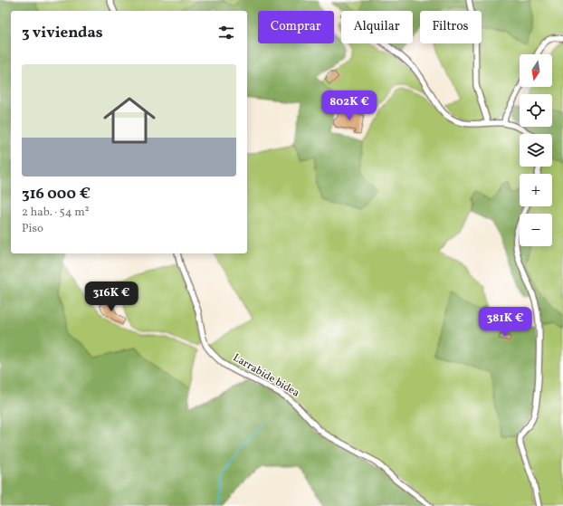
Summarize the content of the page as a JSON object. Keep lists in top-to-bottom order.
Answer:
{
  "streets": {
    "street": ["Larrabide bidea"]
  },
  "north": "bottom",
  "page": {
    "chip": ["Comprar", "Alquilar", "Filtros"],
    "heading": "3 viviendas",
    "map_buttons": ["+", "−"],
    "list": [
      {
        "name": "316 000 €",
        "note": "2 hab. · 54 m² · Piso"
      }
    ],
    "price": ["802K €", "316K €", "381K €"]
  }
}
